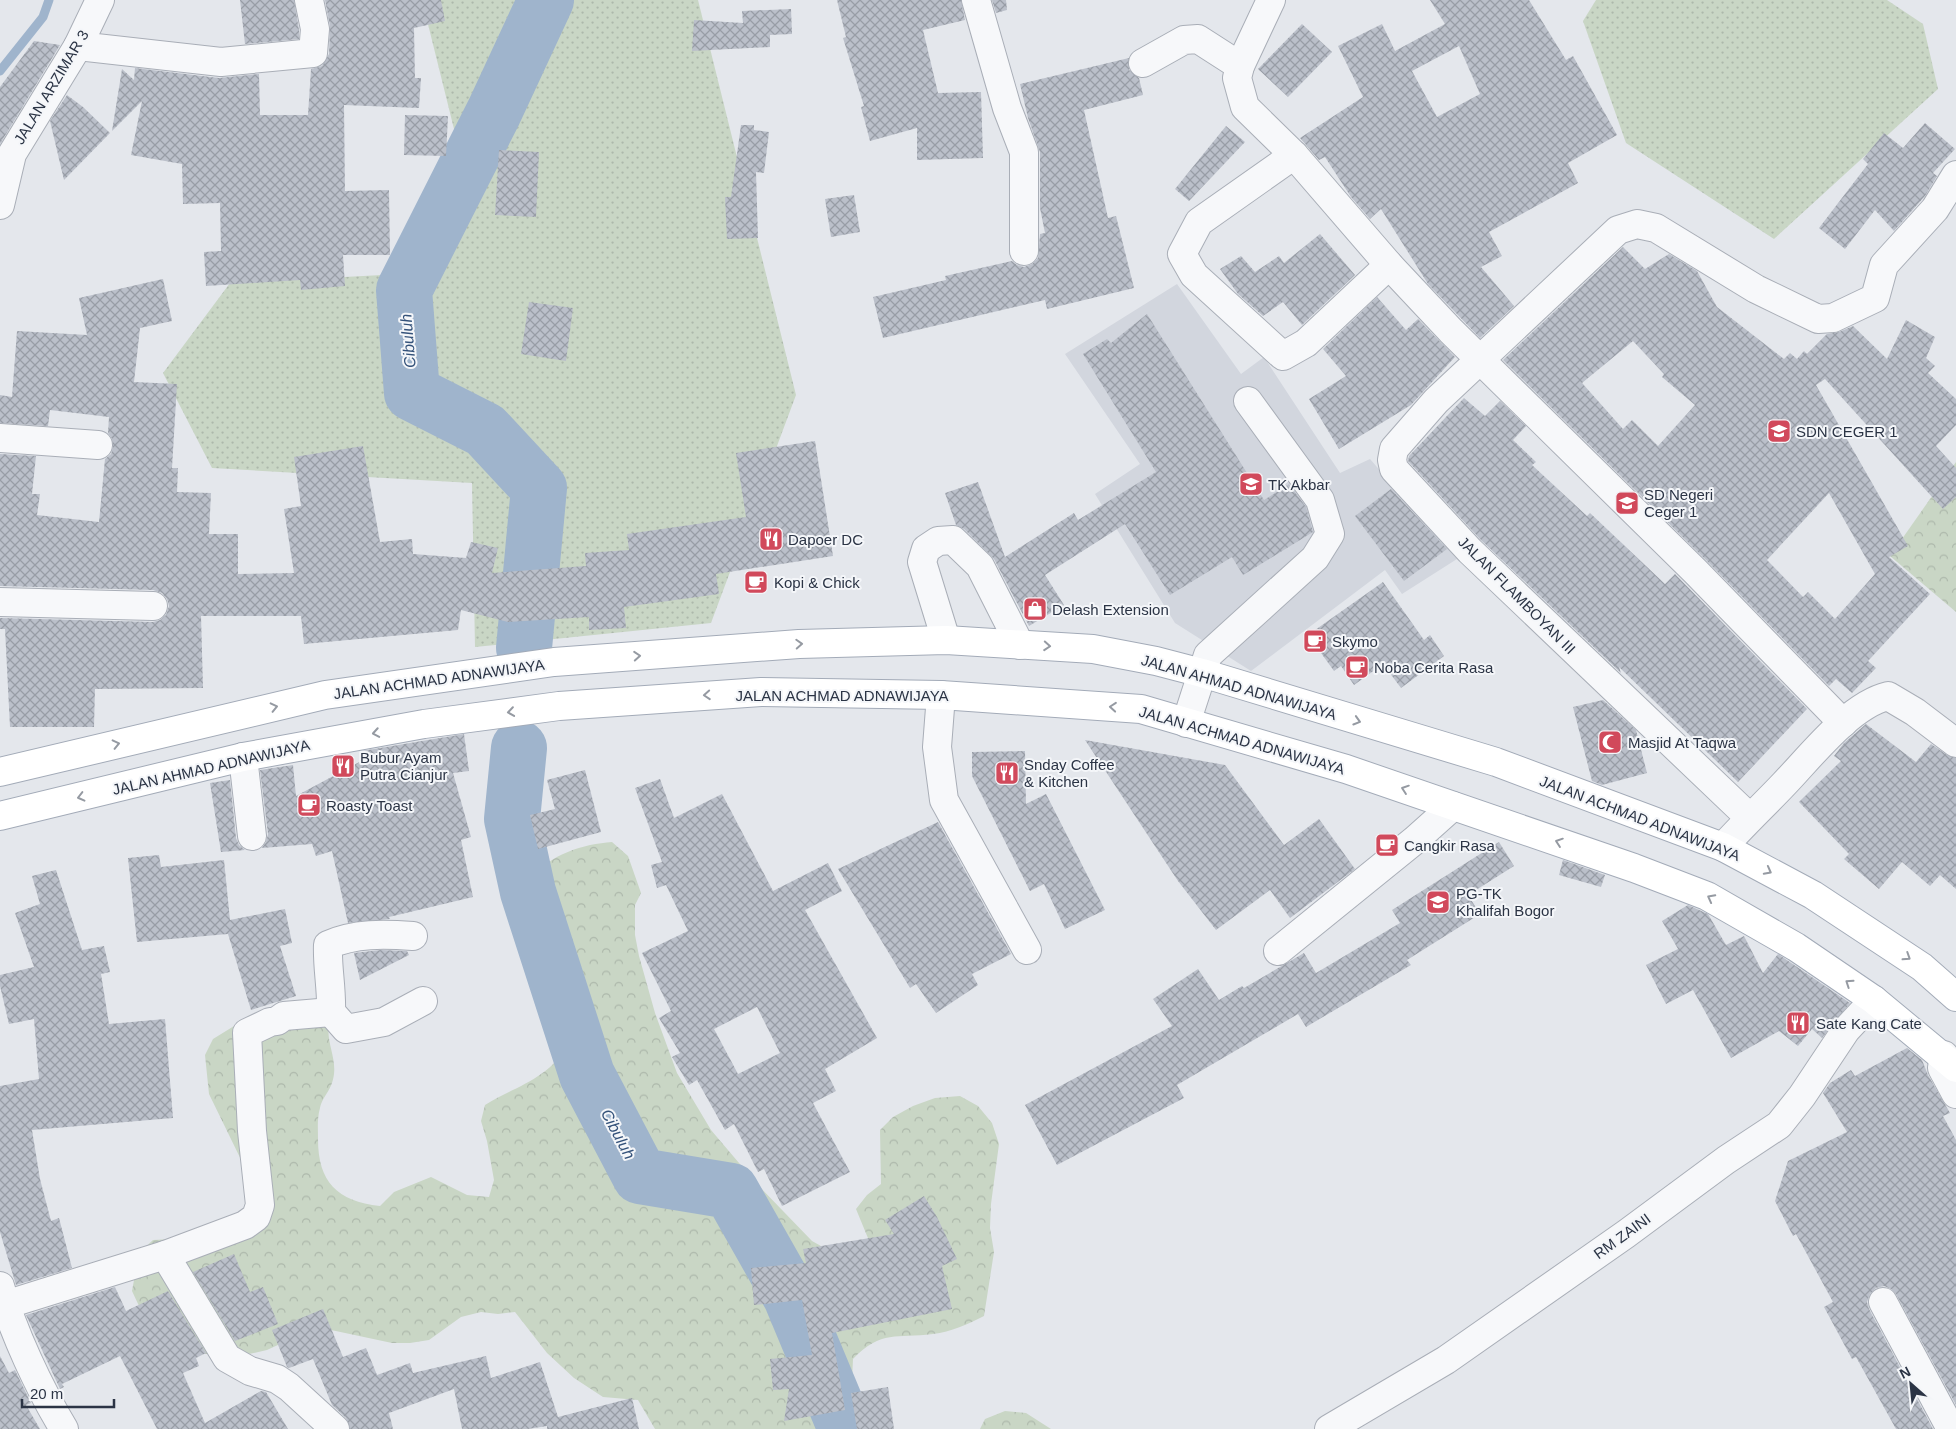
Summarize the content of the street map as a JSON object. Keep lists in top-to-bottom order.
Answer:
{
  "streets": {
    "main road": ["JALAN ACHMAD ADNAWIJAYA", "JALAN AHMAD ADNAWIJAYA"],
    "street": ["JALAN ARZIMAR 3", "JALAN FLAMBOYAN III", "RM ZAINI"]
  },
  "crossings": [
    ["JALAN ACHMAD ADNAWIJAYA", "JALAN AHMAD ADNAWIJAYA"],
    ["JALAN ACHMAD ADNAWIJAYA", "RM ZAINI"]
  ],
  "water": ["Cibuluh"],
  "places": {
    "school or university": [
      "SDN CEGER 1",
      "TK Akbar",
      "SD Negeri Ceger 1",
      "PG-TK Khalifah Bogor"
    ],
    "restaurant": [
      "Dapoer DC",
      "Bubur Ayam Putra Cianjur",
      "Snday Coffee & Kitchen",
      "Sate Kang Cate"
    ],
    "cafe": [
      "Kopi & Chick",
      "Skymo",
      "Noba Cerita Rasa",
      "Roasty Toast",
      "Cangkir Rasa"
    ],
    "shop": ["Delash Extension"],
    "mosque": ["Masjid At Taqwa"]
  },
  "scale_bar": "20 m",
  "north": "top left"
}
